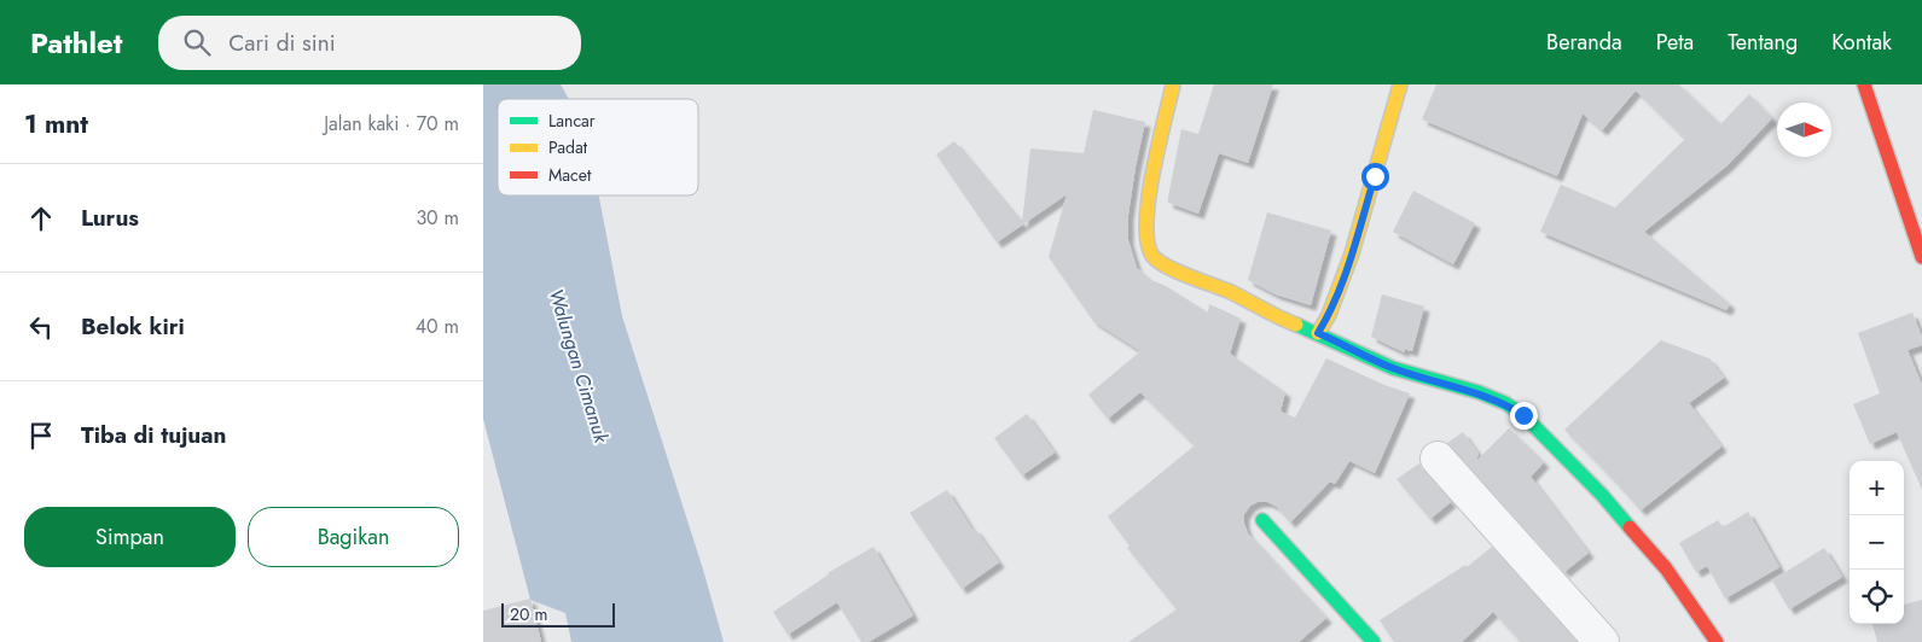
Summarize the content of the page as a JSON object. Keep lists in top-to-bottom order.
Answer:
{
  "water": ["Walungan Cimanuk"],
  "legend": ["Lancar", "Padat", "Macet"],
  "scale_bar": "20 m",
  "north": "right",
  "page": {
    "header": "Pathlet",
    "search": "Cari di sini",
    "nav": [
      "Beranda",
      "Peta",
      "Tentang",
      "Kontak"
    ],
    "heading": ["1 mnt", "Jalan kaki · 70 m"],
    "list": [
      ["Lurus", "30 m"],
      ["Belok kiri", "40 m"],
      "Tiba di tujuan"
    ],
    "map_buttons": ["+", "−"],
    "buttons": ["Simpan", "Bagikan"],
    "scale": "20 m"
  }
}
